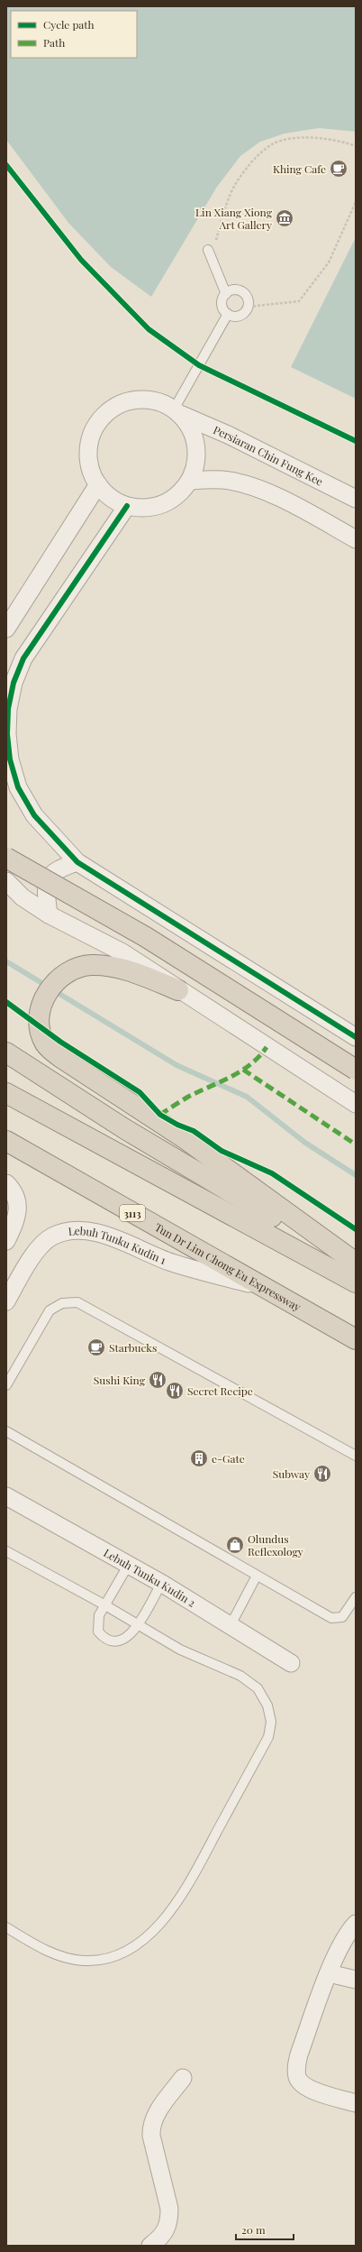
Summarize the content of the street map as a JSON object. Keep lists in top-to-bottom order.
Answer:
{
  "streets": {
    "highway": ["3113", "Tun Dr Lim Chong Eu Expressway"],
    "street": ["Persiaran Chin Fung Kee", "Lebuh Tunku Kudin 1", "Lebuh Tunku Kudin 2"]
  },
  "crossings": [
    ["Lebuh Tunku Kudin 1", "Tun Dr Lim Chong Eu Expressway"]
  ],
  "places": {
    "cafe": ["Khing Cafe", "Starbucks"],
    "museum": ["Lin Xiang Xiong Art Gallery"],
    "restaurant": ["Sushi King", "Secret Recipe", "Subway"],
    "building": ["e-Gate"],
    "shop": ["Olundus Reflexology"]
  },
  "legend": ["Cycle path", "Path"],
  "scale_bar": "20 m"
}
